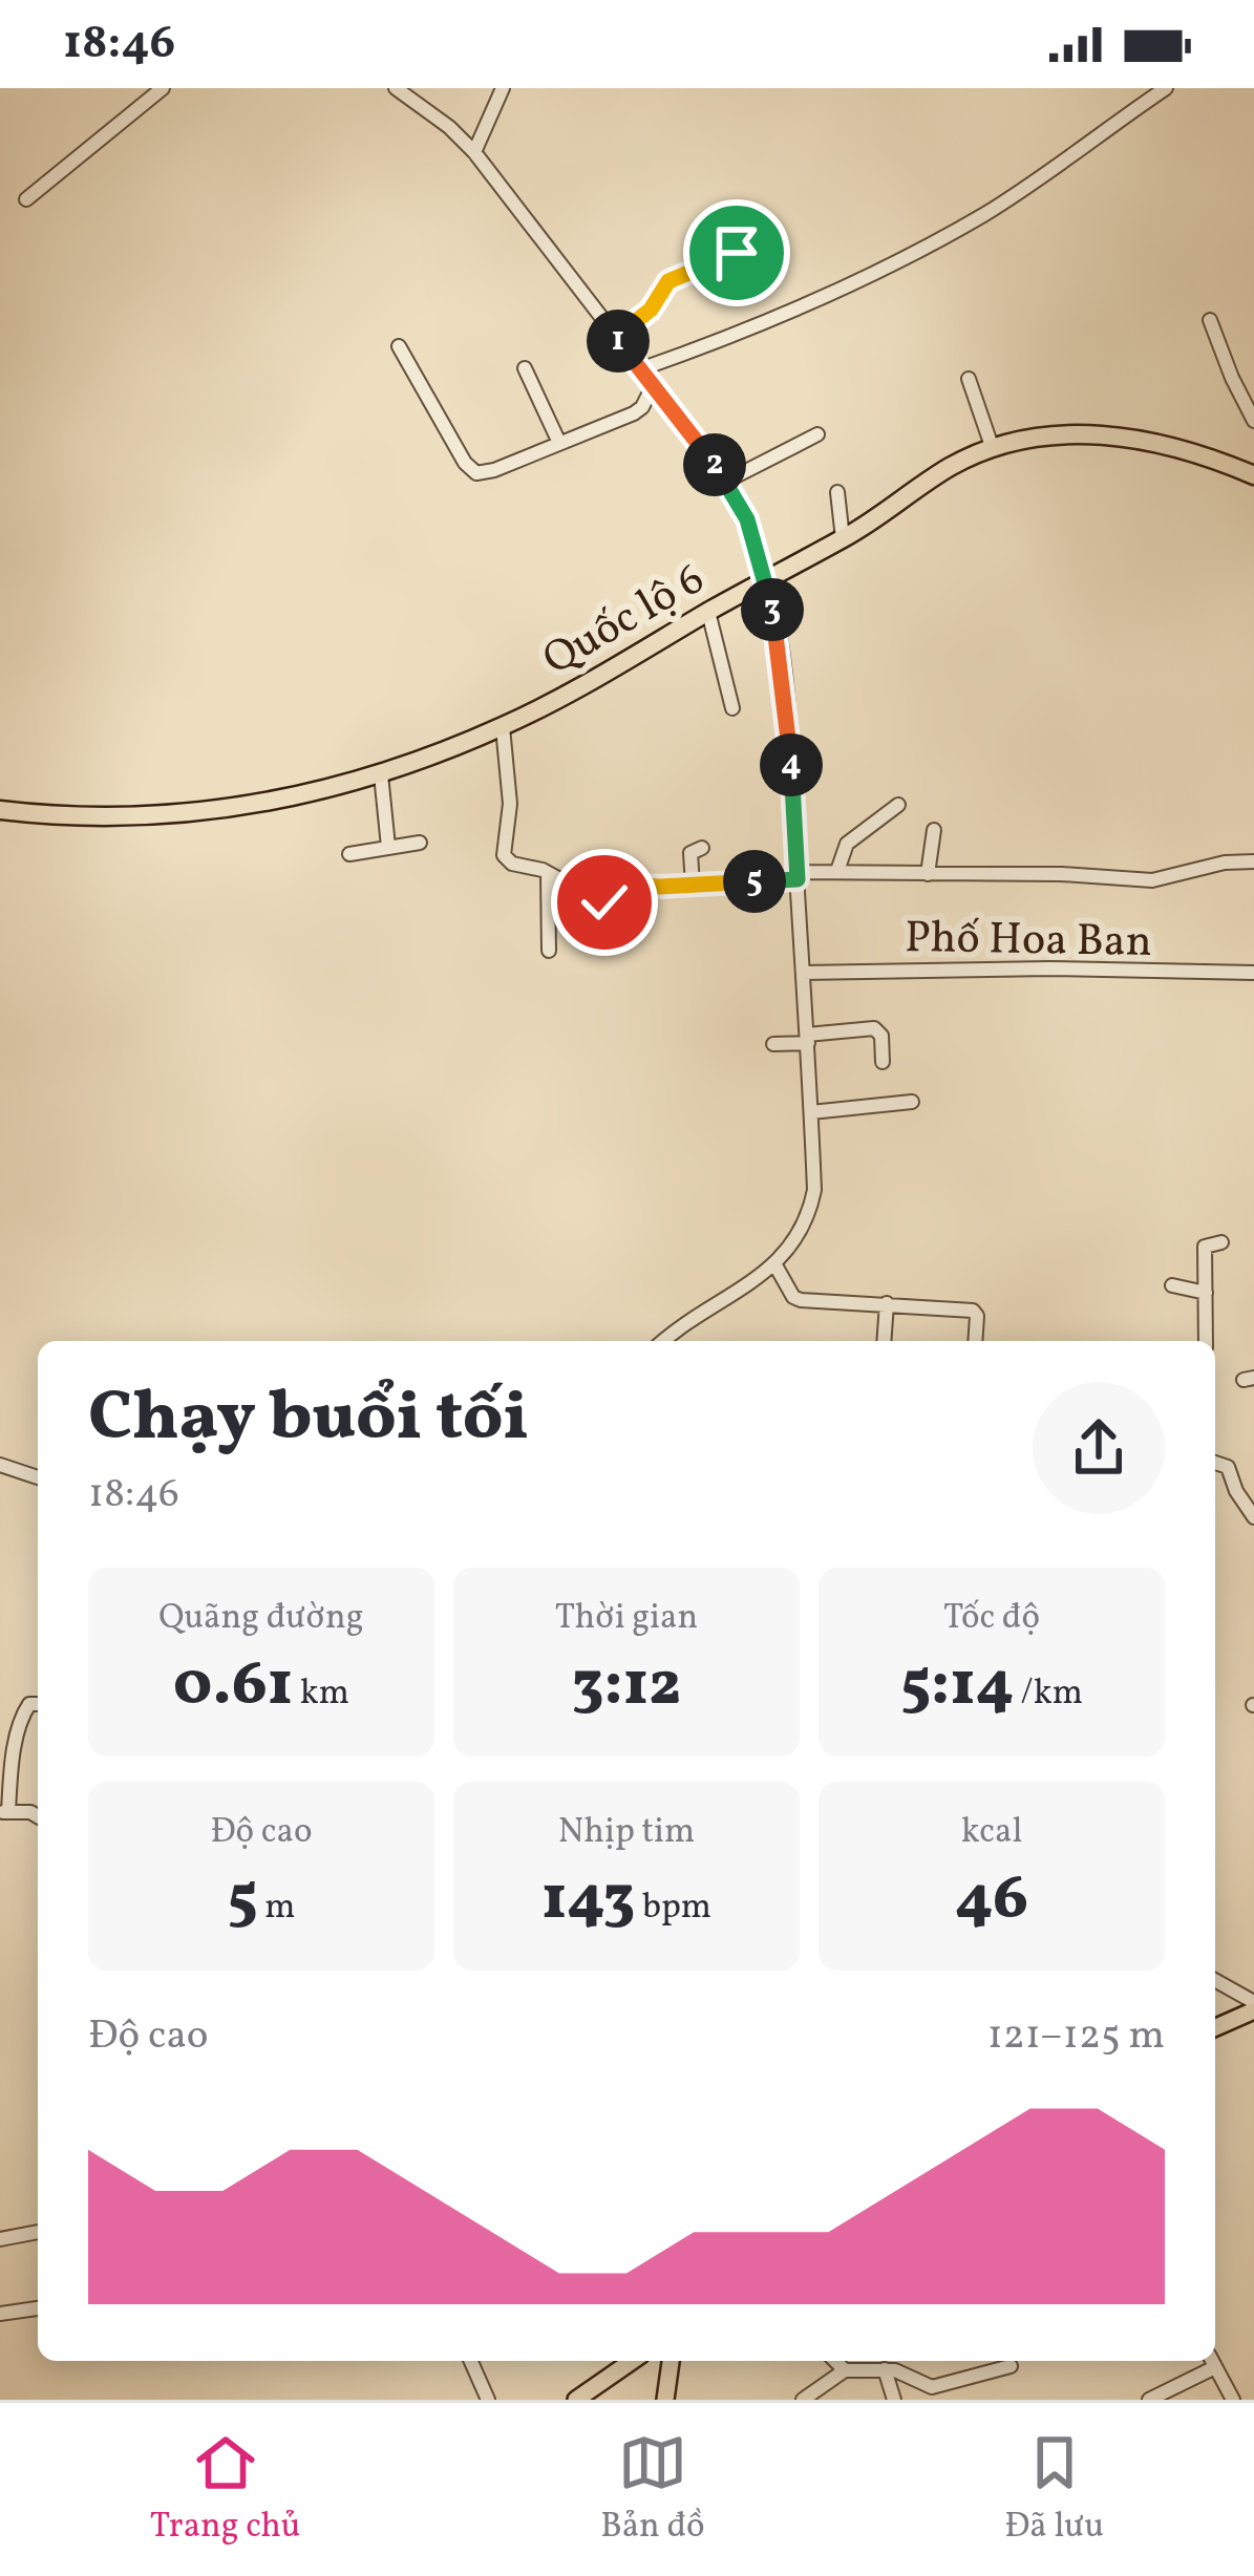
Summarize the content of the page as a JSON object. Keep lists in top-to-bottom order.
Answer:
{
  "streets": {
    "highway": ["Quốc lộ 6"],
    "street": ["Phố Hoa Ban"]
  },
  "page": {
    "status": "18:46",
    "pins": [
      "1",
      "2",
      "3",
      "4",
      "5"
    ],
    "heading": ["Chạy buổi tối", "18:46"],
    "stats": [
      ["Quãng đường", "0.61 km"],
      ["Thời gian", "3:12"],
      ["Tốc độ", "5:14 /km"],
      ["Độ cao", "5 m"],
      ["Nhịp tim", "143 bpm"],
      ["kcal", "46"]
    ],
    "chart": ["Độ cao", "121–125 m"],
    "tabs": ["Trang chủ", "Bản đồ", "Đã lưu"]
  }
}
